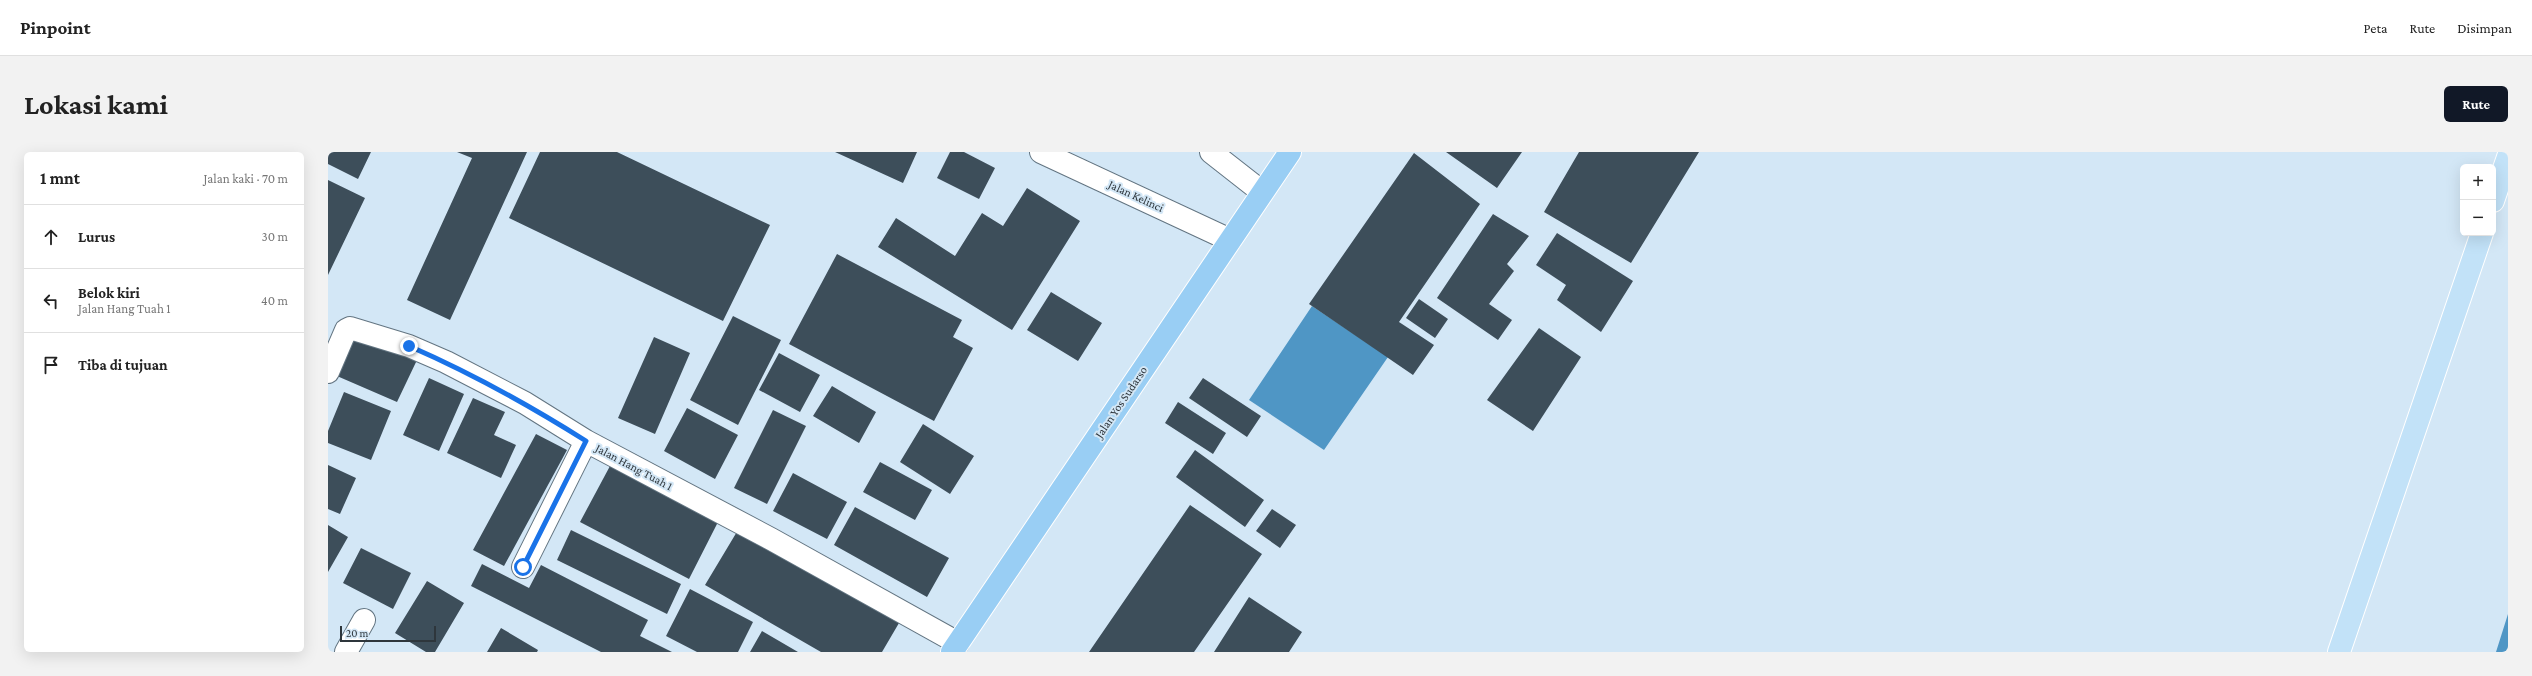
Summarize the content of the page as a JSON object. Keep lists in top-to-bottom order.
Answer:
{
  "streets": {
    "highway": ["Jalan Yos Sudarso"],
    "street": ["Jalan Kelinci", "Jalan Hang Tuah 1"]
  },
  "crossings": [
    ["Jalan Kelinci", "Jalan Yos Sudarso"],
    ["Jalan Yos Sudarso", "Jalan Hang Tuah 1"]
  ],
  "scale_bar": "20 m",
  "page": {
    "header": "Pinpoint",
    "nav": ["Peta", "Rute", "Disimpan"],
    "buttons": "Rute",
    "title": "Lokasi kami",
    "heading": ["1 mnt", "Jalan kaki · 70 m"],
    "map_buttons": ["+", "−"],
    "list": [
      ["Lurus", "30 m"],
      ["Belok kiri", "Jalan Hang Tuah 1", "40 m"],
      "Tiba di tujuan"
    ],
    "scale": "20 m"
  }
}
